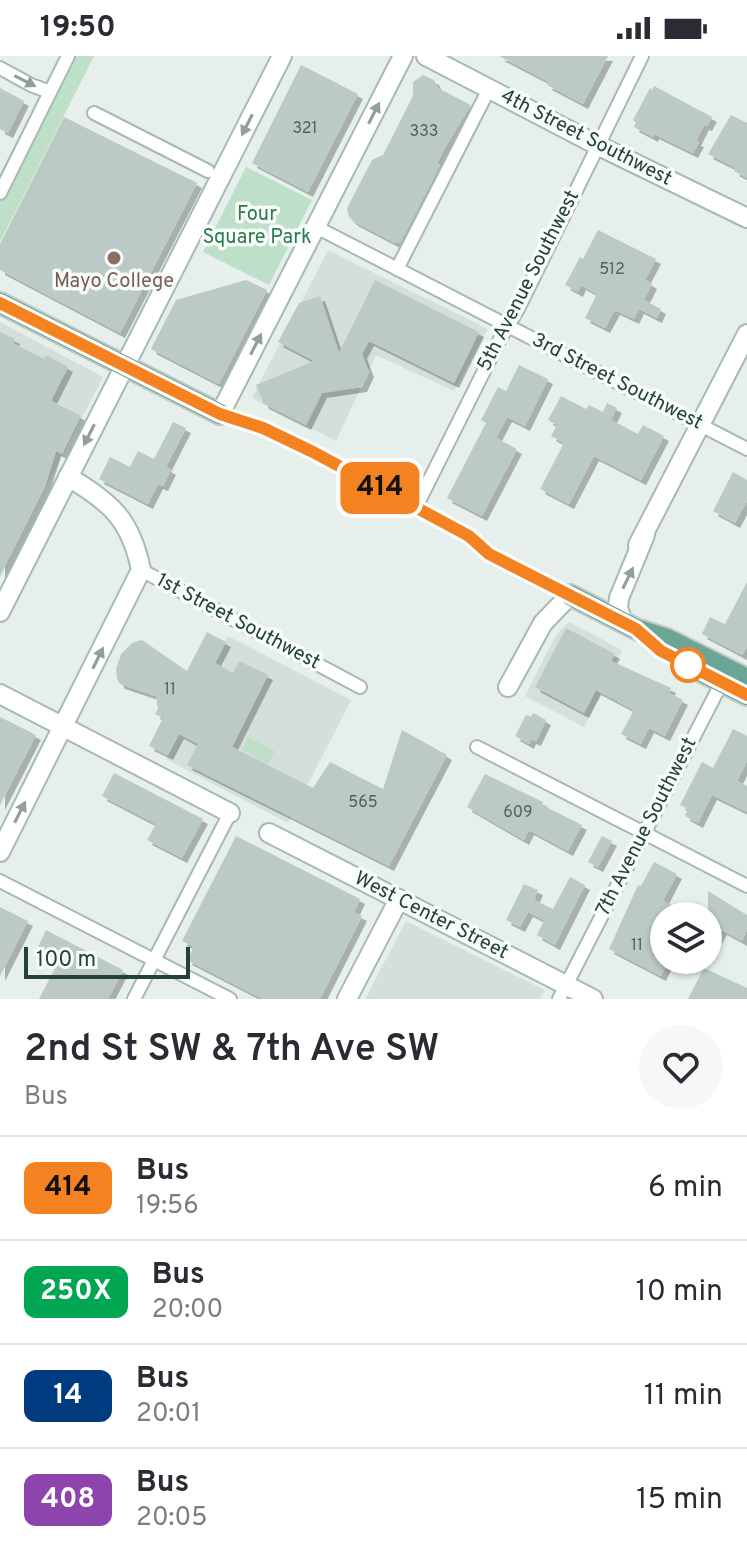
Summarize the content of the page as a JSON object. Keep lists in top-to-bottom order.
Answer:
{
  "streets": {
    "street": [
      "4th Street Southwest",
      "5th Avenue Southwest",
      "3rd Street Southwest",
      "1st Street Southwest",
      "7th Avenue Southwest",
      "West Center Street"
    ]
  },
  "crossings": [
    ["4th Street Southwest", "5th Avenue Southwest"],
    ["5th Avenue Southwest", "3rd Street Southwest"],
    ["7th Avenue Southwest", "West Center Street"]
  ],
  "parks": ["Four Square Park"],
  "places": ["Mayo College"],
  "lines": ["bus line 414"],
  "house_numbers": [
    "321",
    "333",
    "512",
    "11",
    "565",
    "609",
    "11"
  ],
  "scale_bar": "100 m",
  "page": {
    "status": "19:50",
    "on_map": "414",
    "scale": "100 m",
    "heading": ["2nd St SW & 7th Ave SW", "Bus"],
    "list": [
      {
        "mark": "414",
        "name": "Bus",
        "note": "19:56",
        "value": "6 min"
      },
      {
        "mark": "250X",
        "name": "Bus",
        "note": "20:00",
        "value": "10 min"
      },
      {
        "mark": "14",
        "name": "Bus",
        "note": "20:01",
        "value": "11 min"
      },
      {
        "mark": "408",
        "name": "Bus",
        "note": "20:05",
        "value": "15 min"
      }
    ]
  }
}
